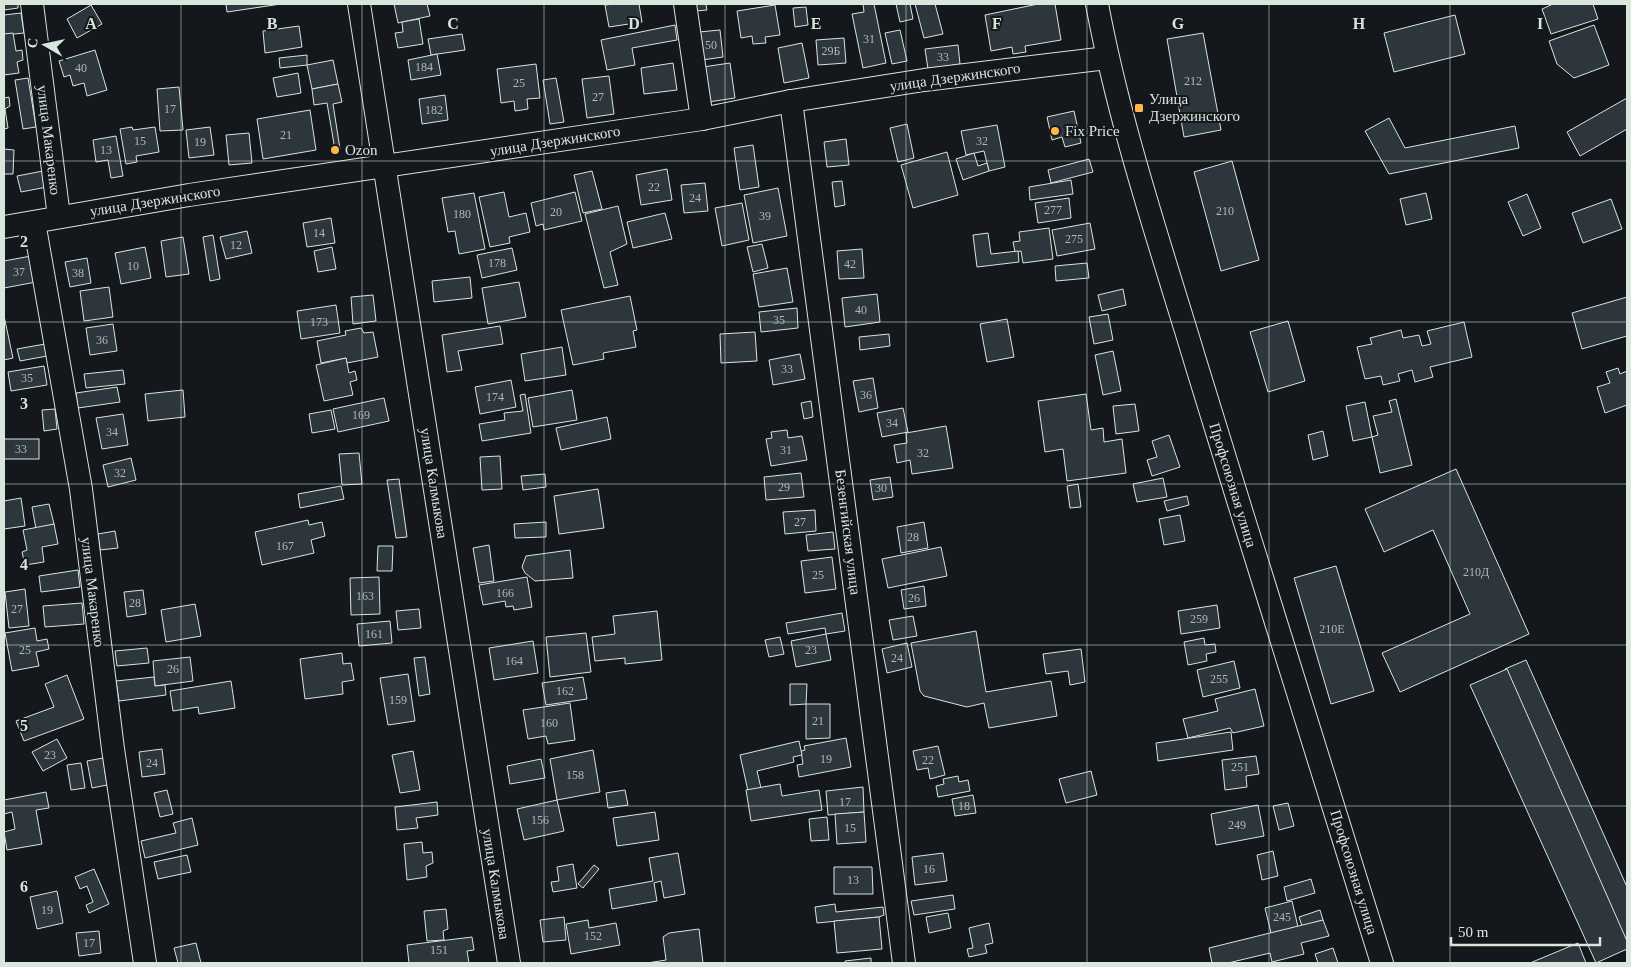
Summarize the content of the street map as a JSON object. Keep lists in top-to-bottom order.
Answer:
{
  "streets": {
    "street": [
      "улица Дзержинского",
      "улица Макаренко",
      "улица Калмыкова",
      "Профсоюзная улица",
      "Безенгийская улица"
    ]
  },
  "crossings": [
    ["улица Дзержинского", "улица Макаренко"],
    ["улица Дзержинского", "улица Калмыкова"],
    ["улица Дзержинского", "Профсоюзная улица"],
    ["улица Дзержинского", "Безенгийская улица"]
  ],
  "places": {
    "transit": ["Улица Дзержинского"],
    "other": ["Fix Price", "Ozon"]
  },
  "house_numbers": [
    "31",
    "50",
    "29Б",
    "33",
    "184",
    "40",
    "212",
    "25",
    "27",
    "17",
    "182",
    "21",
    "15",
    "32",
    "19",
    "13",
    "22",
    "24",
    "277",
    "210",
    "20",
    "180",
    "39",
    "14",
    "275",
    "12",
    "178",
    "42",
    "10",
    "37",
    "38",
    "40",
    "35",
    "173",
    "36",
    "33",
    "35",
    "36",
    "174",
    "169",
    "34",
    "34",
    "33",
    "31",
    "32",
    "32",
    "29",
    "30",
    "27",
    "28",
    "167",
    "210Д",
    "25",
    "166",
    "163",
    "26",
    "28",
    "27",
    "259",
    "210Е",
    "161",
    "25",
    "23",
    "24",
    "164",
    "26",
    "255",
    "162",
    "159",
    "21",
    "160",
    "23",
    "19",
    "22",
    "24",
    "251",
    "158",
    "17",
    "18",
    "156",
    "249",
    "15",
    "16",
    "13",
    "19",
    "245",
    "152",
    "17",
    "151"
  ],
  "scale_bar": "50 m",
  "north": "left",
  "grid": {
    "columns": [
      "A",
      "B",
      "C",
      "D",
      "E",
      "F",
      "G",
      "H",
      "I"
    ],
    "rows": [
      "2",
      "3",
      "4",
      "5",
      "6"
    ]
  }
}
